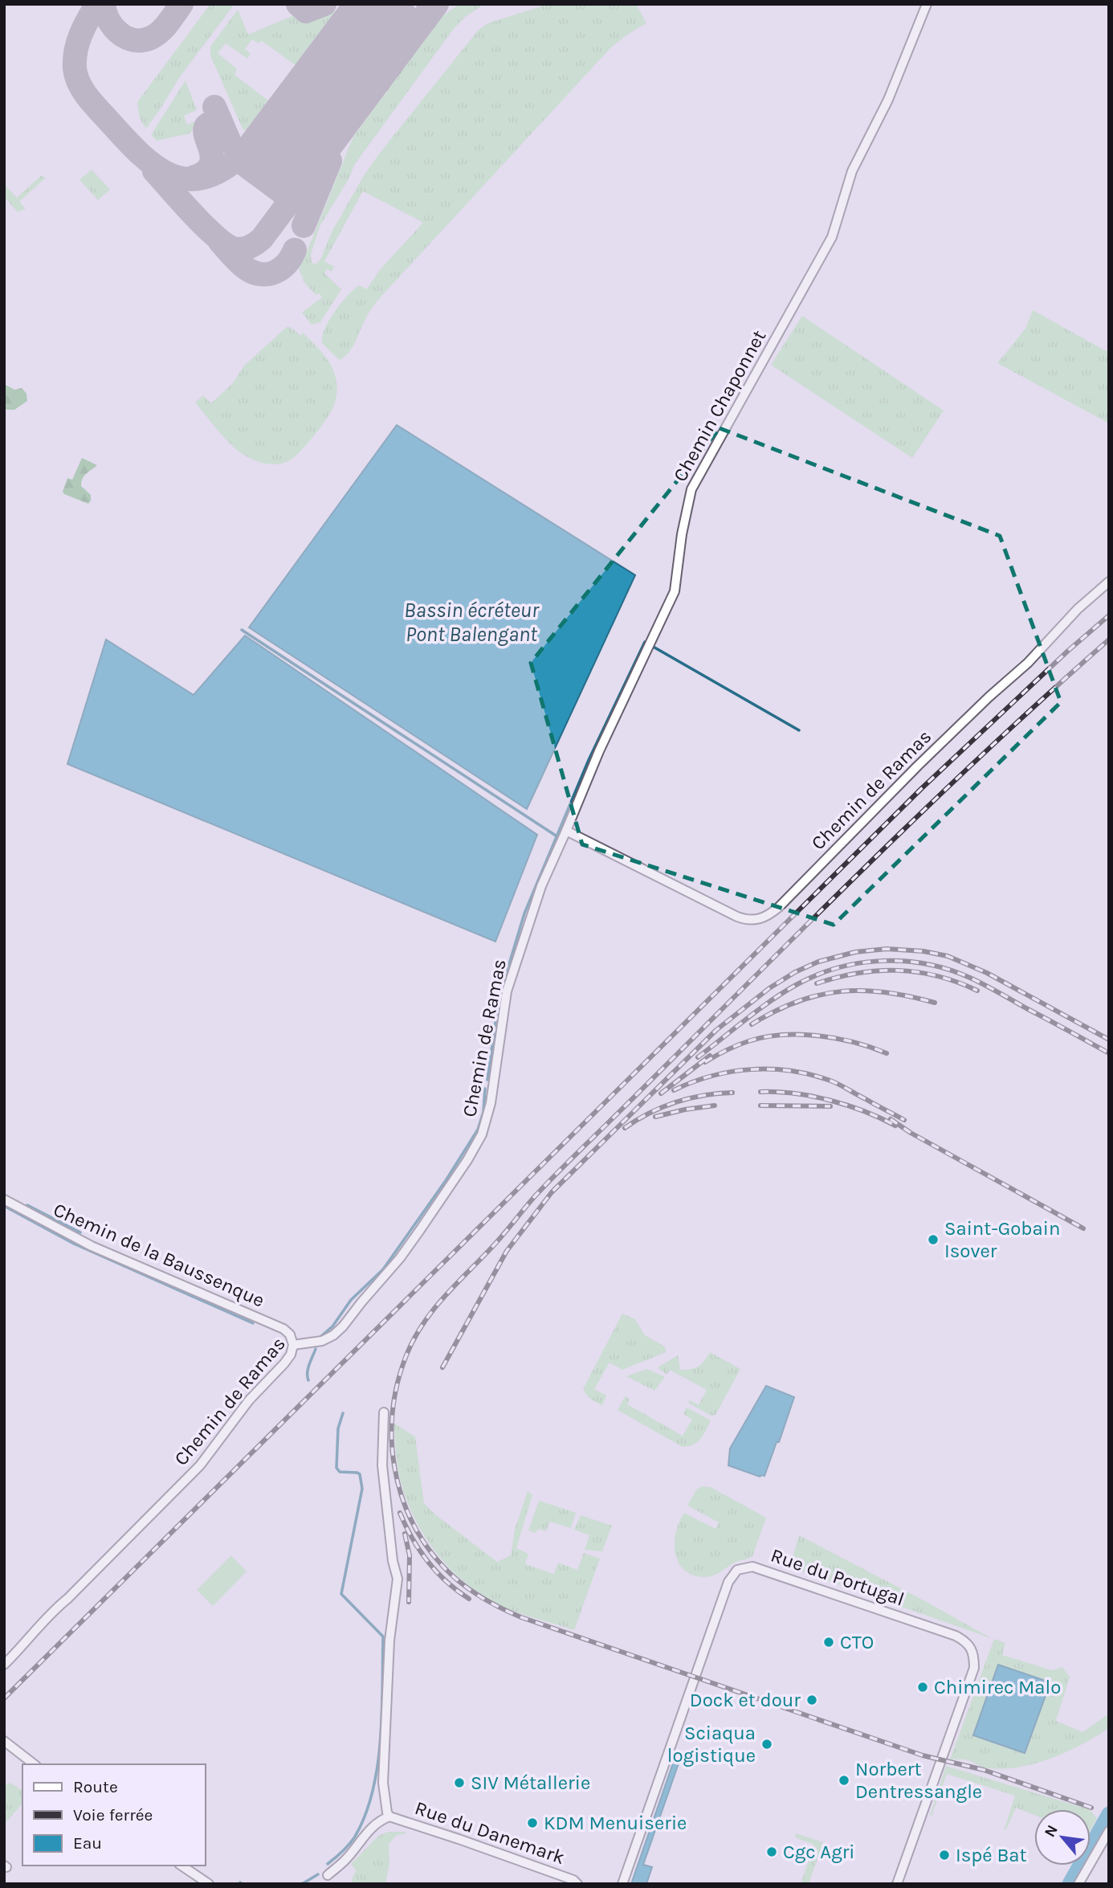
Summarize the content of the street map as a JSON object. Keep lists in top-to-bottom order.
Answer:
{
  "streets": {
    "street": [
      "Chemin Chaponnet",
      "Chemin de Ramas",
      "Chemin de la Baussenque",
      "Rue du Portugal",
      "Rue du Danemark"
    ]
  },
  "crossings": [
    ["Chemin Chaponnet", "Chemin de Ramas"],
    ["Chemin de Ramas", "Chemin de la Baussenque"]
  ],
  "water": ["Bassin écréteur Pont Balengant"],
  "places": [
    "Saint-Gobain Isover",
    "CTO",
    "Chimirec Malo",
    "Dock et dour",
    "Sciaqua logistique",
    "Norbert Dentressangle",
    "SIV Métallerie",
    "KDM Menuiserie",
    "Cgc Agri",
    "Ispé Bat"
  ],
  "legend": ["Route", "Voie ferrée", "Eau"],
  "north": "top left"
}
